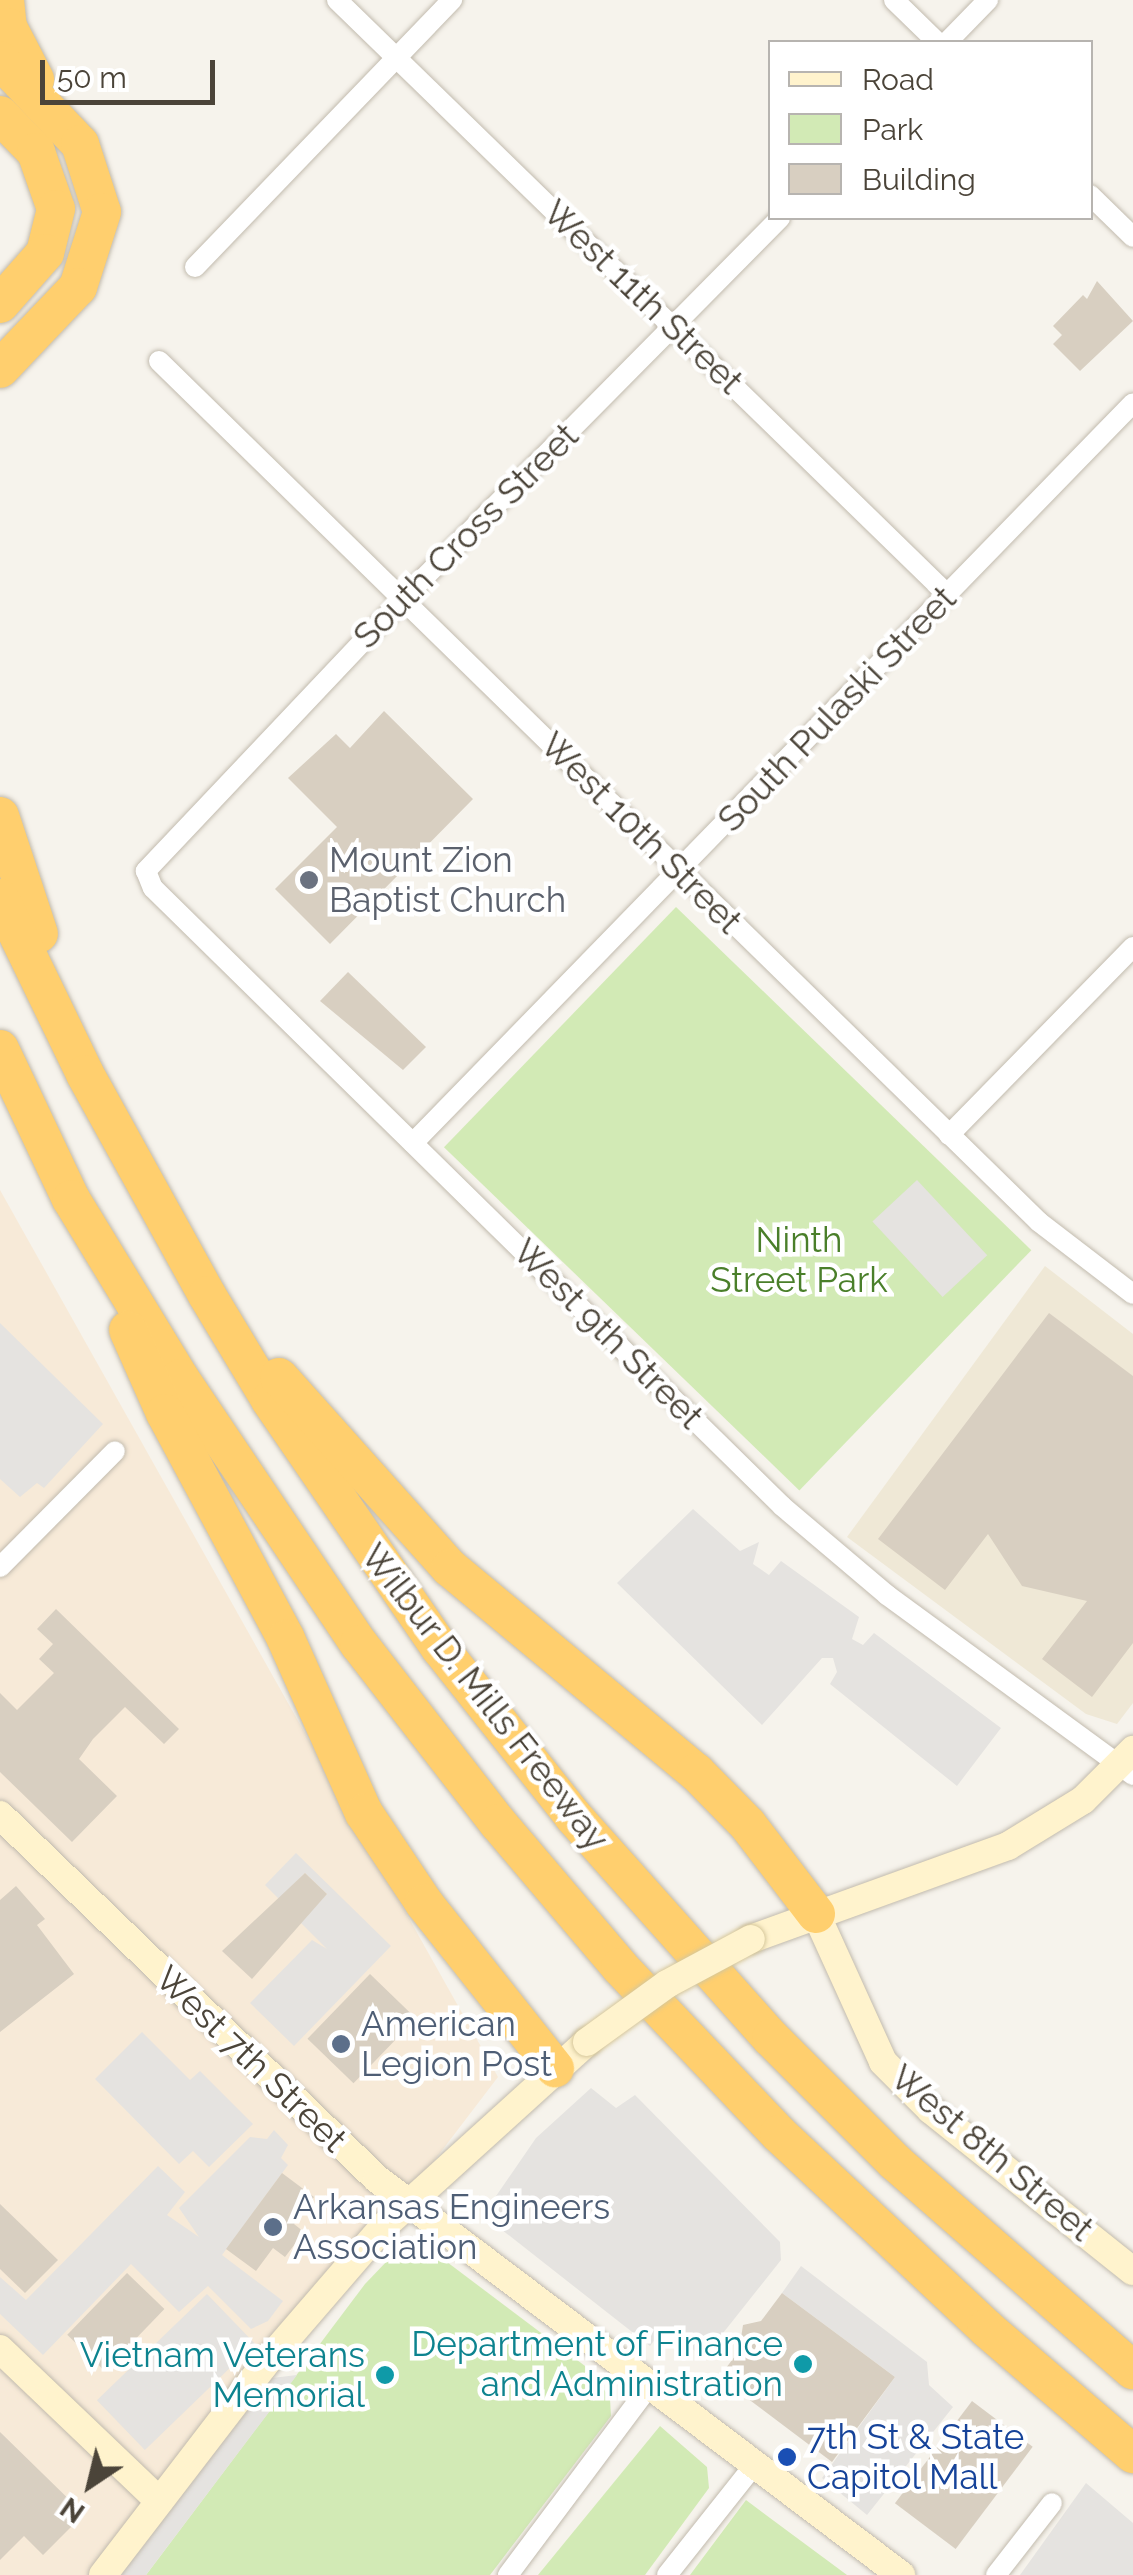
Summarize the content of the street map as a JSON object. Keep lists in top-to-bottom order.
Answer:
{
  "streets": {
    "highway": ["Wilbur D. Mills Freeway"],
    "street": [
      "West 11th Street",
      "South Cross Street",
      "South Pulaski Street",
      "West 10th Street",
      "West 9th Street",
      "West 7th Street",
      "West 8th Street"
    ]
  },
  "crossings": [
    ["West 11th Street", "South Cross Street"],
    ["West 11th Street", "South Pulaski Street"],
    ["South Cross Street", "West 10th Street"],
    ["South Cross Street", "West 9th Street"],
    ["South Pulaski Street", "West 10th Street"],
    ["South Pulaski Street", "West 9th Street"]
  ],
  "parks": ["Ninth Street Park"],
  "places": [
    "Mount Zion Baptist Church",
    "American Legion Post",
    "Arkansas Engineers Association",
    "Department of Finance and Administration",
    "Vietnam Veterans Memorial",
    "7th St & State Capitol Mall"
  ],
  "legend": ["Road", "Park", "Building"],
  "scale_bar": "50 m",
  "north": "bottom left"
}
